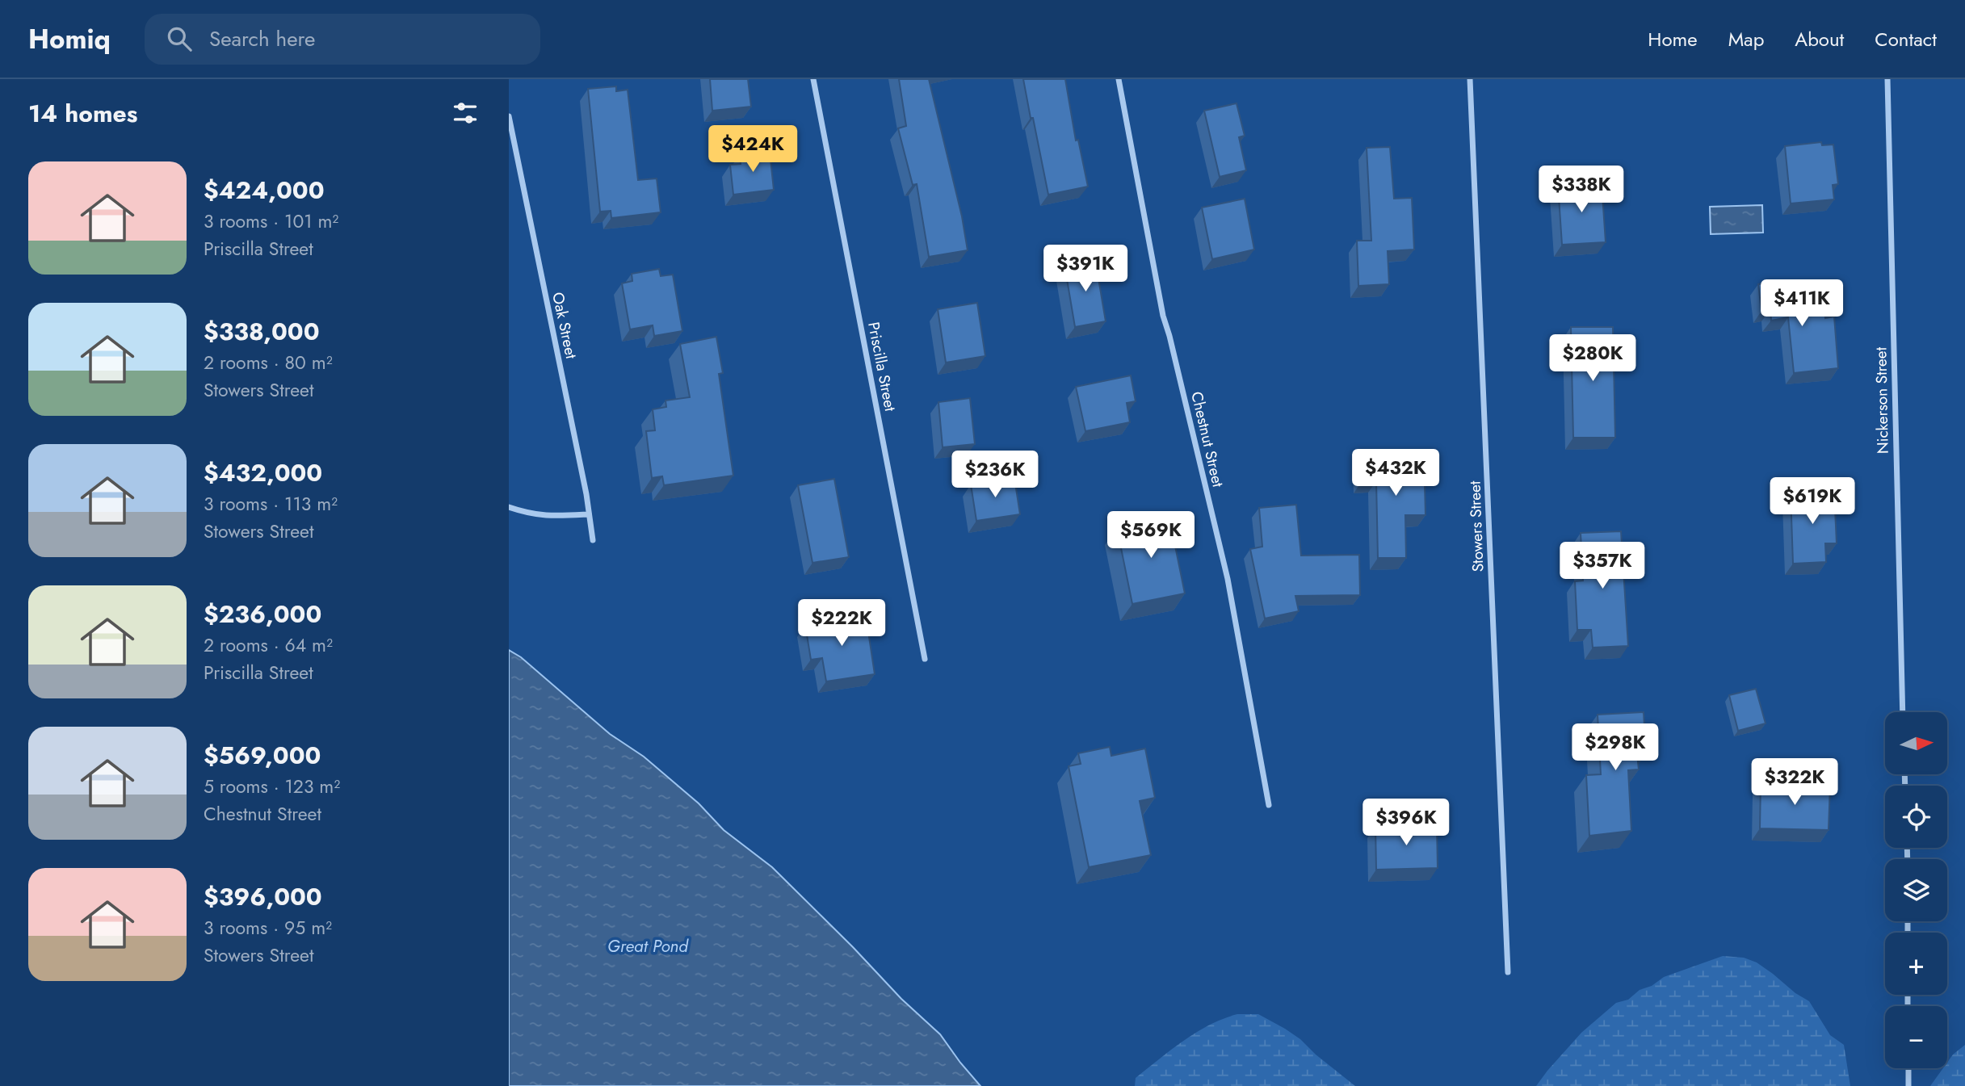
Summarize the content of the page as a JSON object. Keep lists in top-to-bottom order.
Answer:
{
  "streets": {
    "street": [
      "Oak Street",
      "Priscilla Street",
      "Nickerson Street",
      "Chestnut Street",
      "Stowers Street"
    ]
  },
  "water": ["Great Pond"],
  "north": "right",
  "page": {
    "header": "Homiq",
    "search": "Search here",
    "nav": [
      "Home",
      "Map",
      "About",
      "Contact"
    ],
    "heading": "14 homes",
    "price": [
      "$424K",
      "$338K",
      "$391K",
      "$411K",
      "$280K",
      "$432K",
      "$236K",
      "$619K",
      "$569K",
      "$357K",
      "$222K",
      "$298K",
      "$322K",
      "$396K"
    ],
    "list": [
      {
        "name": "$424,000",
        "note": "3 rooms · 101 m² · Priscilla Street"
      },
      {
        "name": "$338,000",
        "note": "2 rooms · 80 m² · Stowers Street"
      },
      {
        "name": "$432,000",
        "note": "3 rooms · 113 m² · Stowers Street"
      },
      {
        "name": "$236,000",
        "note": "2 rooms · 64 m² · Priscilla Street"
      },
      {
        "name": "$569,000",
        "note": "5 rooms · 123 m² · Chestnut Street"
      },
      {
        "name": "$396,000",
        "note": "3 rooms · 95 m² · Stowers Street"
      }
    ],
    "map_buttons": ["+", "−"]
  }
}
